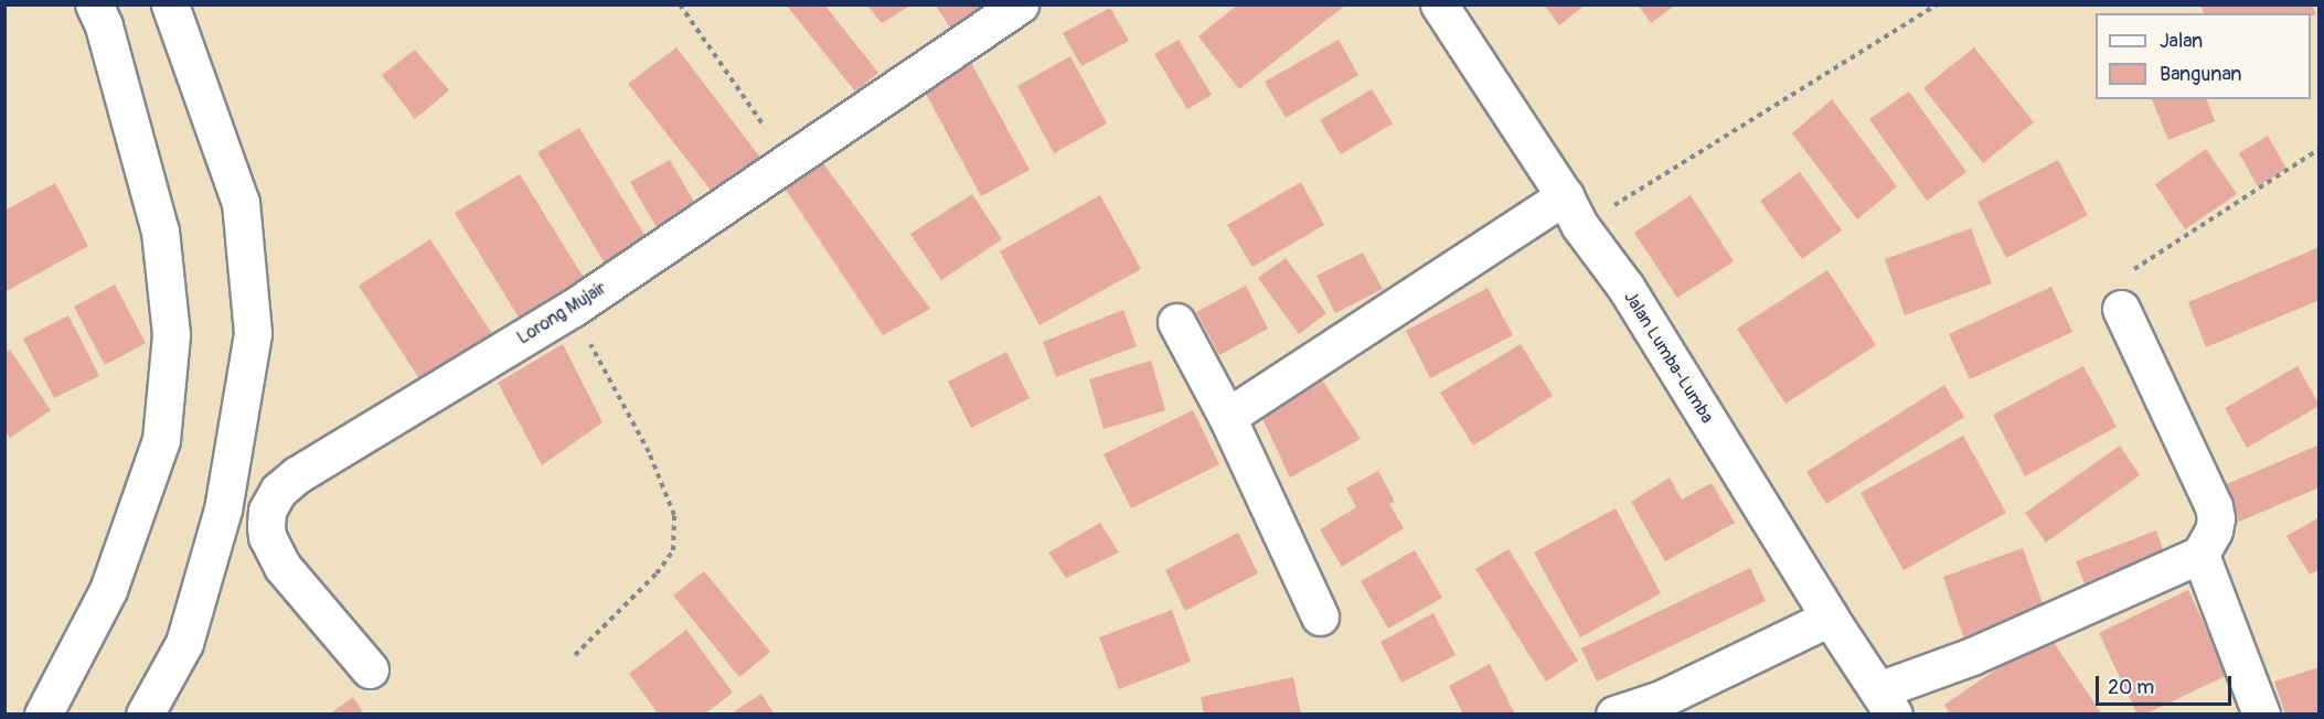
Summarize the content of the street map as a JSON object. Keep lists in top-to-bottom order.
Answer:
{
  "streets": {
    "street": ["Lorong Mujair", "Jalan Lumba-Lumba"]
  },
  "legend": ["Jalan", "Bangunan"],
  "scale_bar": "20 m"
}
